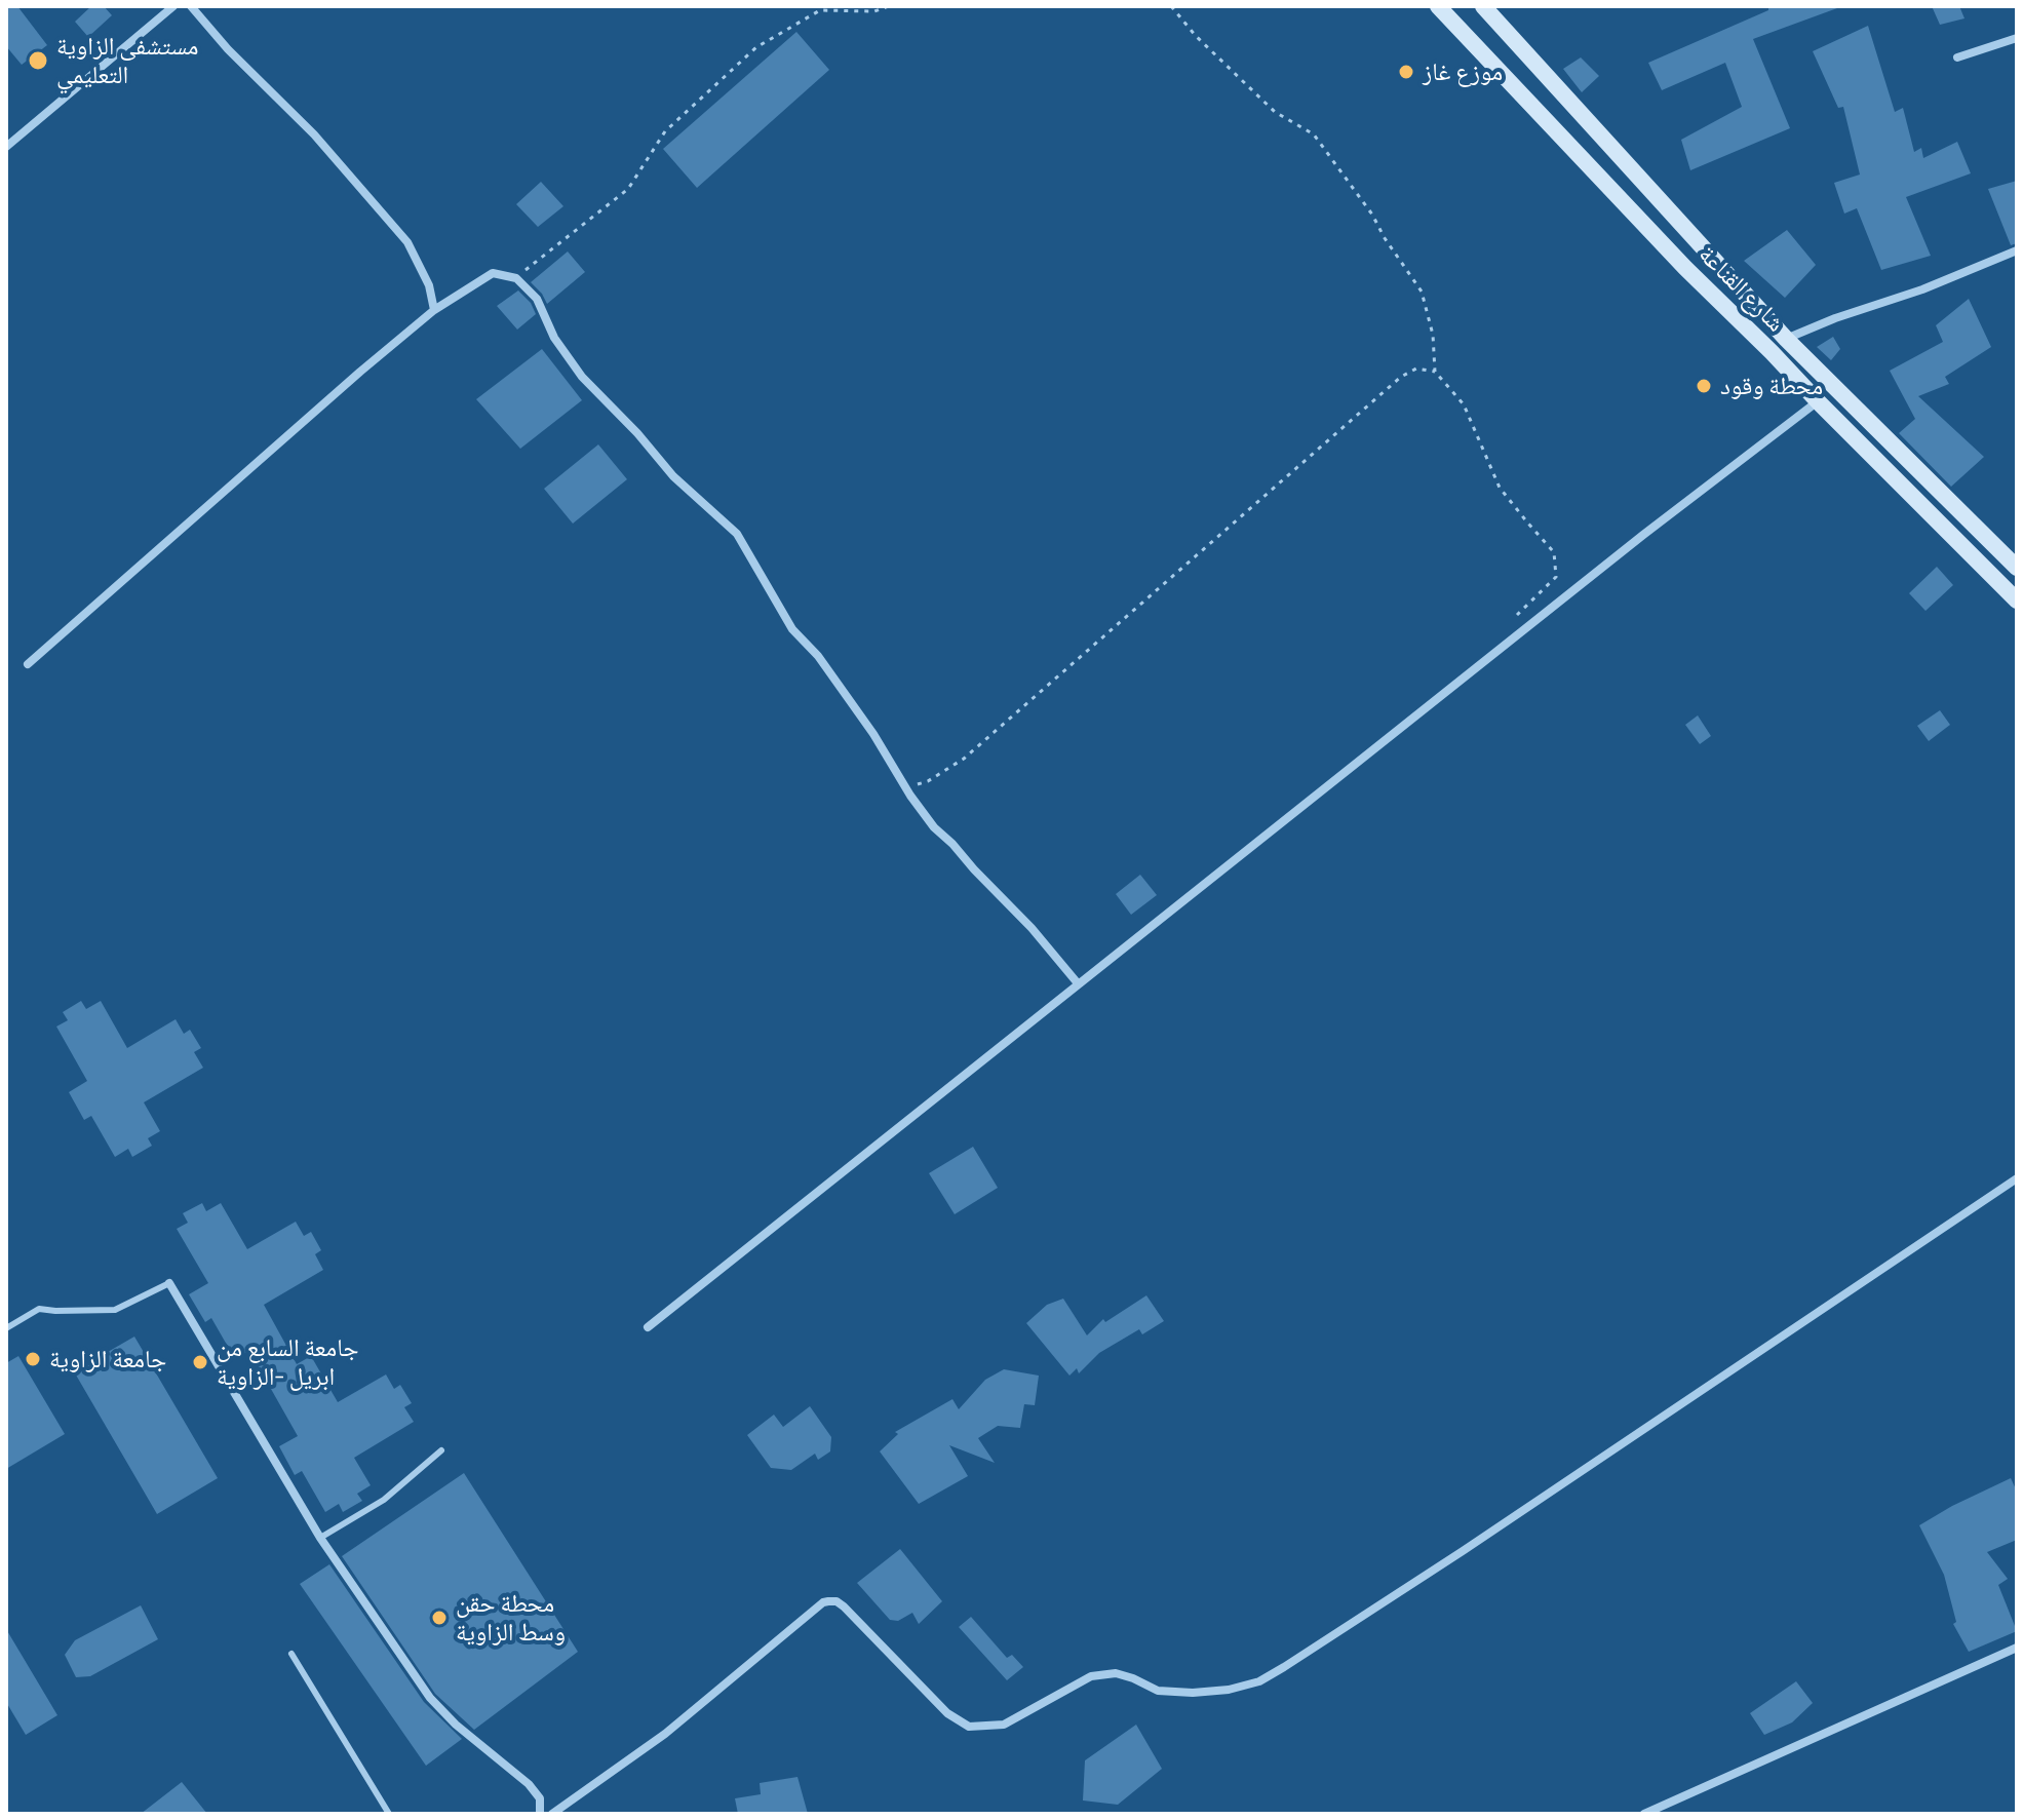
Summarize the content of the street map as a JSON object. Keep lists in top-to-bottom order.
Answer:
{
  "streets": {
    "street": ["شارع القناعة"]
  },
  "places": [
    "مستشفى الزاوية التعليمي",
    "موزع غاز",
    "محطة وقود",
    "جامعة الزاوية",
    "جامعة السابع من ابريل -الزاوية",
    "محطة حقن وسط الزاوية"
  ]
}
